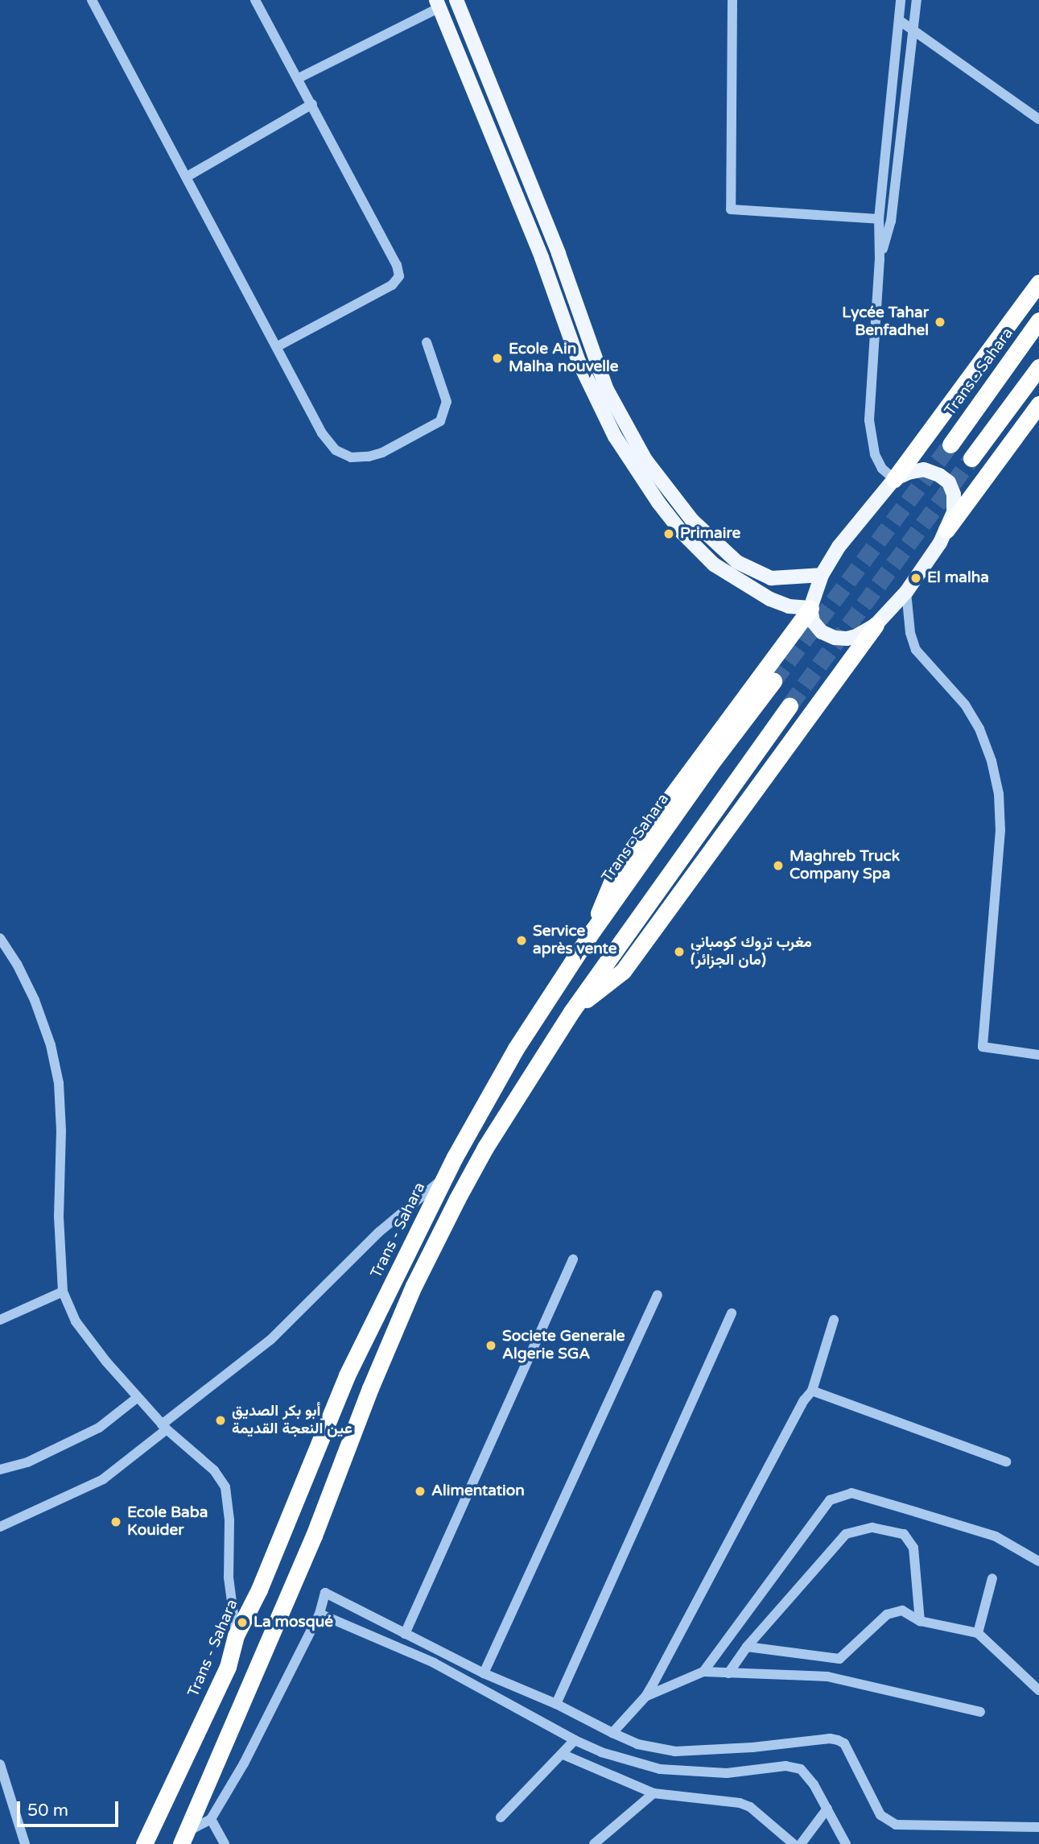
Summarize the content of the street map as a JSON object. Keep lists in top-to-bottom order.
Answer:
{
  "streets": {
    "highway": ["Trans - Sahara"]
  },
  "places": [
    "Lycée Tahar Benfadhel",
    "Ecole Ain Malha nouvelle",
    "Primaire",
    "El malha",
    "Maghreb Truck Company Spa",
    "Service après vente",
    "مغرب تروك كومباني (مان الجزائر)",
    "Societe Generale Algerie SGA",
    "أبو بكر الصديق عين النعجة القديمة",
    "Alimentation",
    "Ecole Baba Kouider",
    "La mosqué"
  ],
  "scale_bar": "50 m"
}
